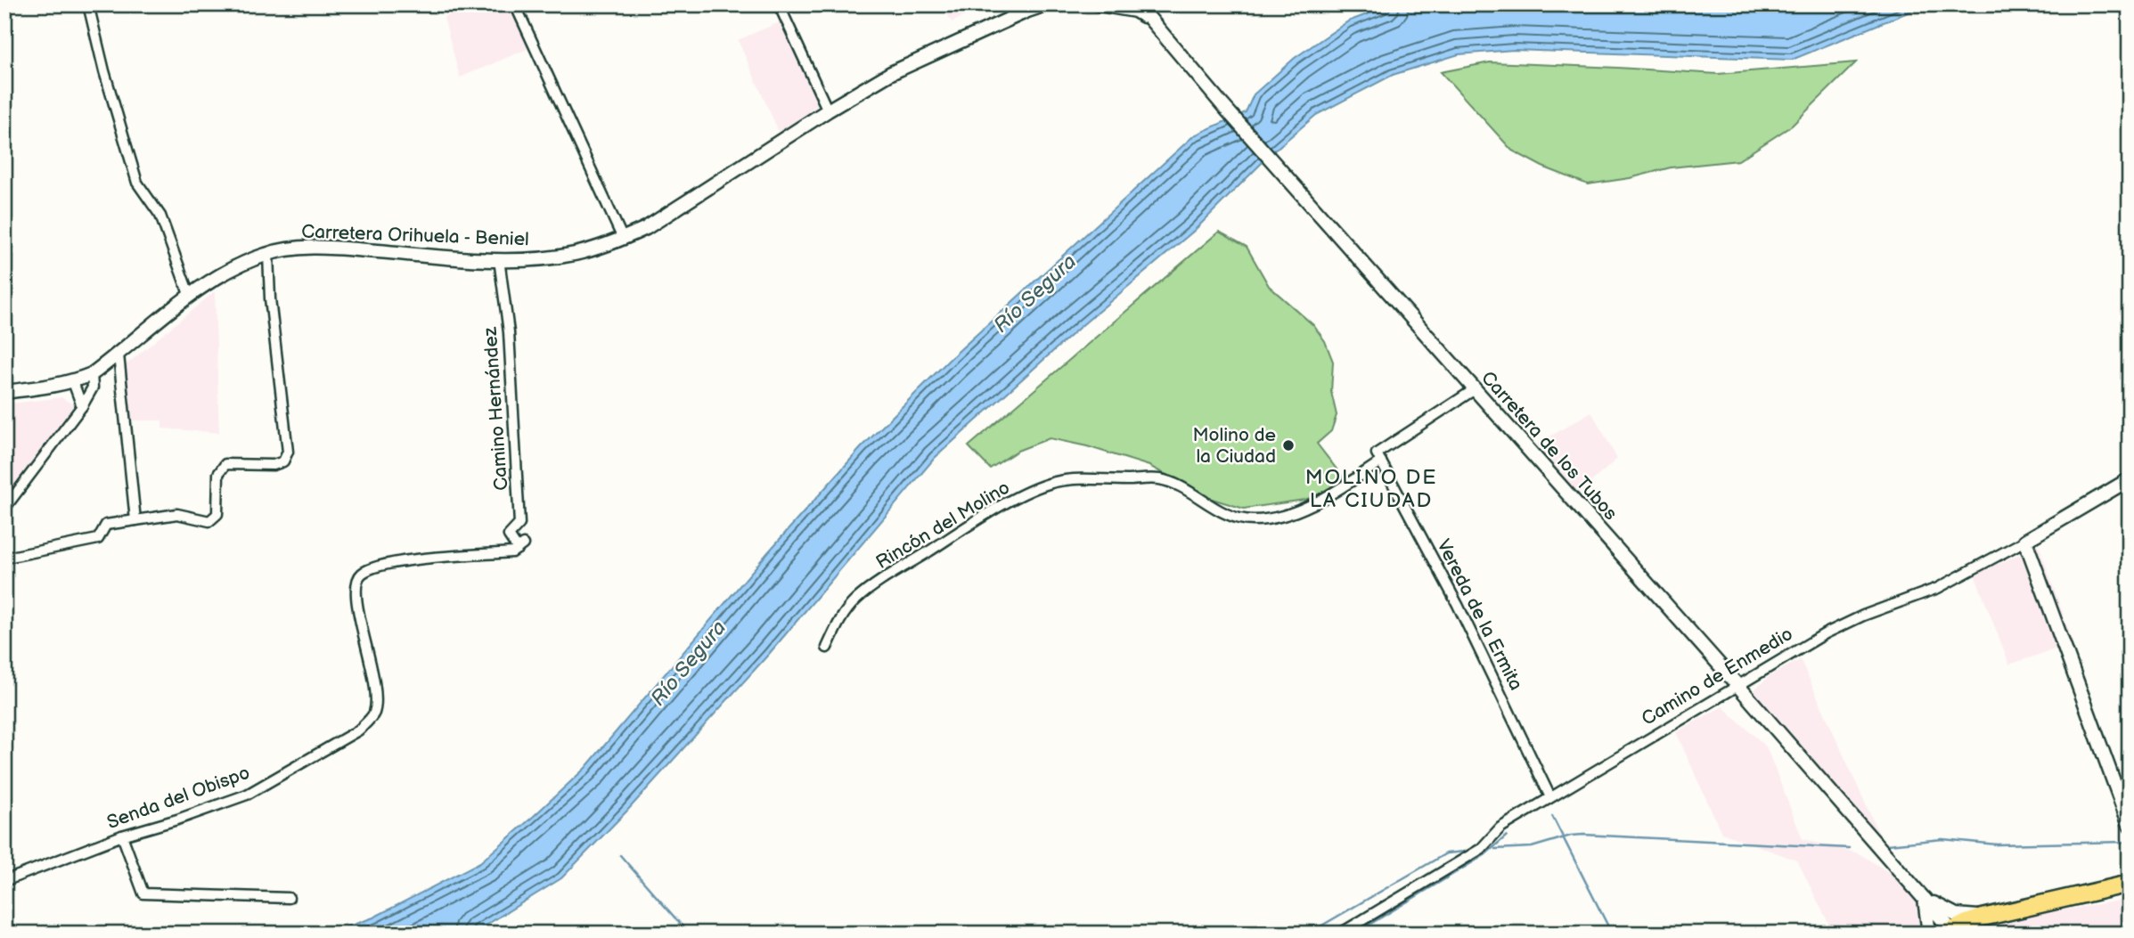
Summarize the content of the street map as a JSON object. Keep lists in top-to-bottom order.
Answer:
{
  "streets": {
    "main road": ["Carretera Orihuela - Beniel", "Carretera de los Tubos", "Camino de Enmedio"],
    "street": [
      "Camino Hernández",
      "Rincón del Molino",
      "Vereda de la Ermita",
      "Senda del Obispo"
    ]
  },
  "crossings": [
    ["Carretera Orihuela - Beniel", "Camino Hernández"],
    ["Camino Hernández", "Senda del Obispo"],
    ["Carretera de los Tubos", "Camino de Enmedio"],
    ["Rincón del Molino", "Vereda de la Ermita"],
    ["Vereda de la Ermita", "Camino de Enmedio"]
  ],
  "districts": ["MOLINO DE LA CIUDAD"],
  "water": ["Río Segura"],
  "places": ["Molino de la Ciudad"]
}
